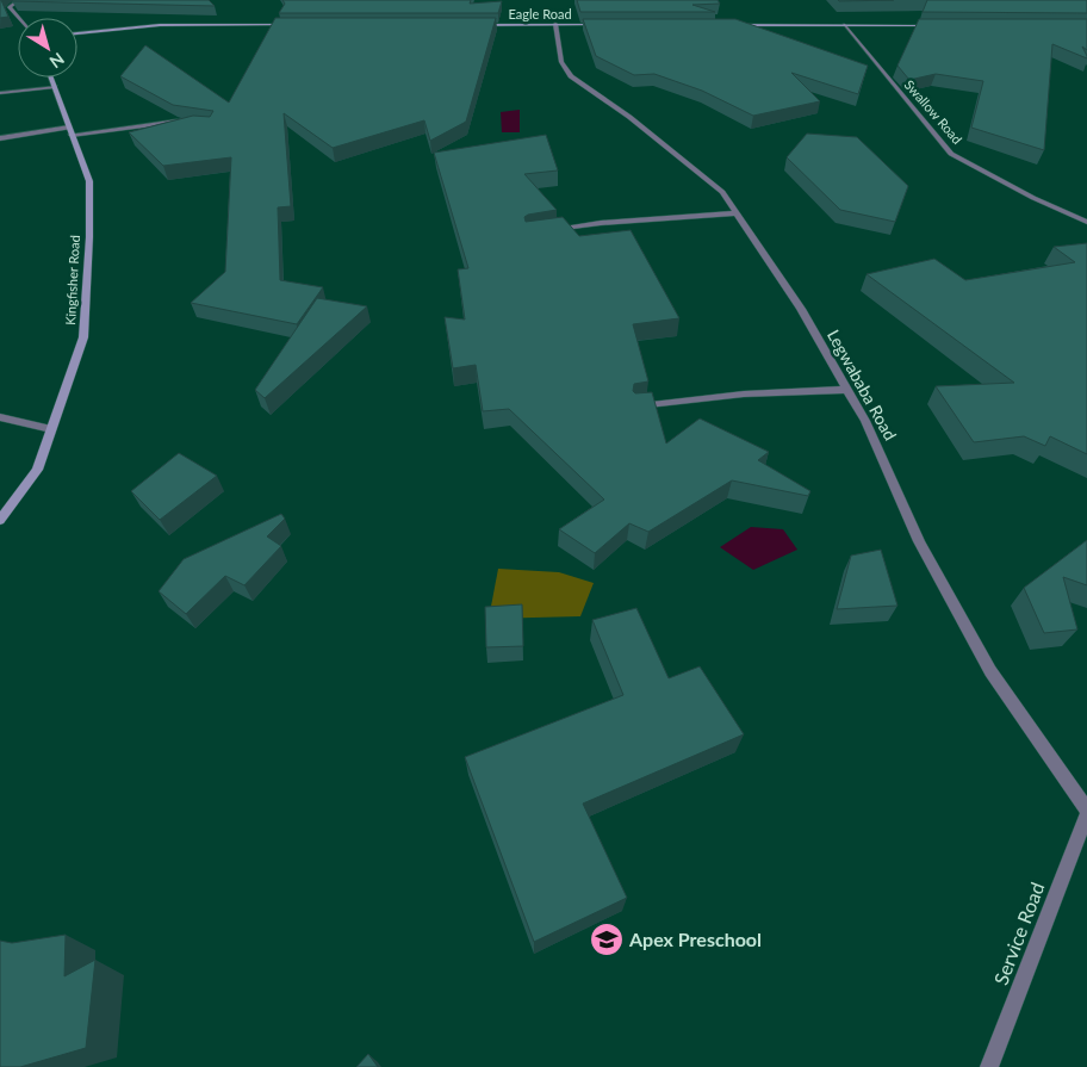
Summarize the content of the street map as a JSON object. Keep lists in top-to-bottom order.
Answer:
{
  "streets": {
    "street": [
      "Eagle Road",
      "Swallow Road",
      "Kingfisher Road",
      "Legwababa Road",
      "Service Road"
    ]
  },
  "crossings": [
    ["Eagle Road", "Legwababa Road"],
    ["Legwababa Road", "Service Road"]
  ],
  "places": {
    "school or university": ["Apex Preschool"]
  },
  "north": "bottom right"
}
